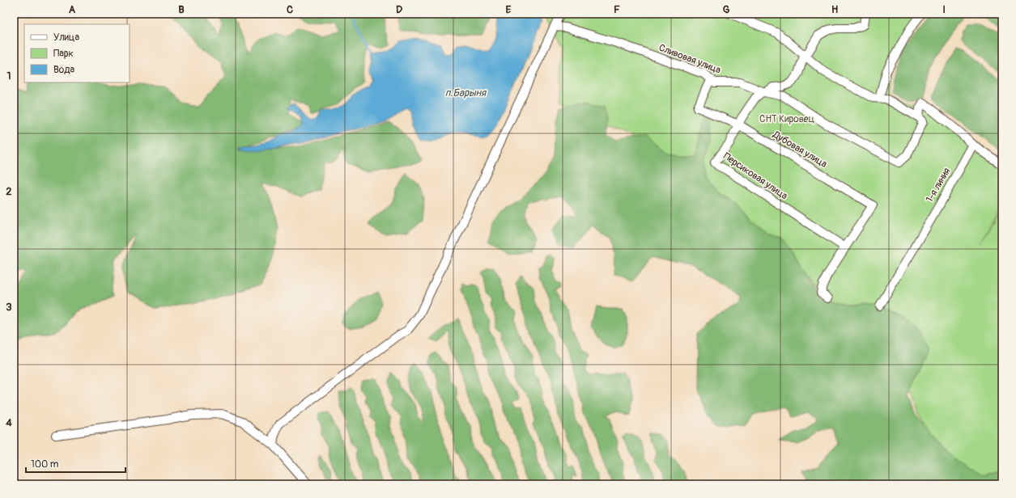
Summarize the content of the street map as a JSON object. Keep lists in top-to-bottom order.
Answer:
{
  "streets": {
    "street": [
      "Сливовая улица",
      "Дубовая улица",
      "Персиковая улица",
      "1-я линия"
    ]
  },
  "crossings": [
    ["Сливовая улица", "Дубовая улица"],
    ["Сливовая улица", "Персиковая улица"],
    ["Дубовая улица", "Персиковая улица"]
  ],
  "water": ["п.Барыня"],
  "parks": ["СНТ Кировец"],
  "legend": ["Улица", "Парк", "Вода"],
  "scale_bar": "100 m",
  "grid": {
    "columns": [
      "A",
      "B",
      "C",
      "D",
      "E",
      "F",
      "G",
      "H",
      "I"
    ],
    "rows": [
      "1",
      "2",
      "3",
      "4"
    ]
  }
}
